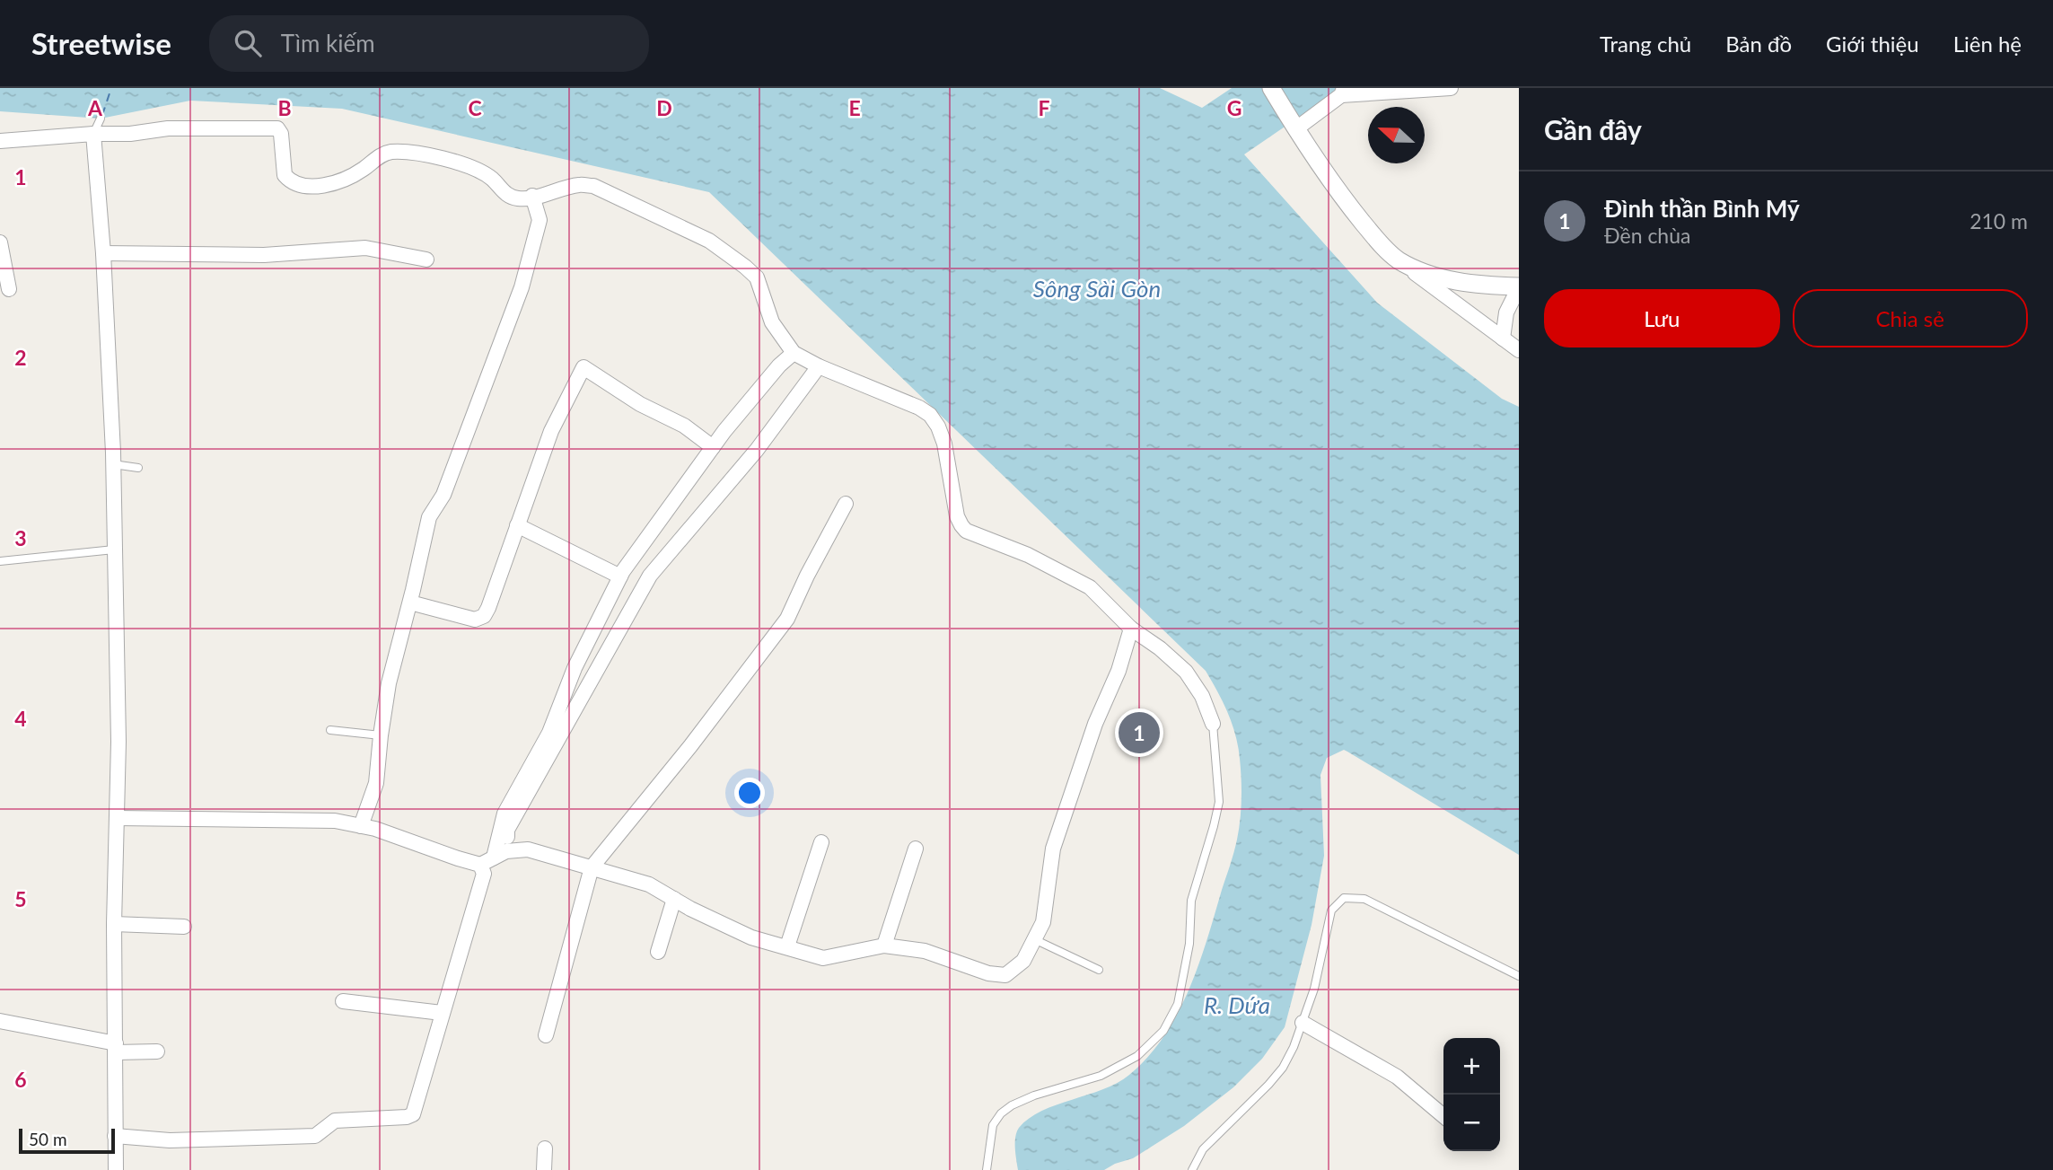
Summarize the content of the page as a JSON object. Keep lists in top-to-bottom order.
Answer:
{
  "water": ["Sông Sài Gòn", "R. Dứa"],
  "scale_bar": "50 m",
  "north": "left",
  "page": {
    "header": "Streetwise",
    "search": "Tìm kiếm",
    "nav": [
      "Trang chủ",
      "Bản đồ",
      "Giới thiệu",
      "Liên hệ"
    ],
    "heading": "Gần đây",
    "list": [
      {
        "mark": "1",
        "name": "Đình thần Bình Mỹ",
        "note": "Đền chùa",
        "value": "210 m"
      }
    ],
    "buttons": ["Lưu", "Chia sẻ"],
    "pins": "1",
    "map_buttons": ["+", "−"],
    "scale": "50 m"
  },
  "grid": {
    "columns": [
      "A",
      "B",
      "C",
      "D",
      "E",
      "F",
      "G"
    ],
    "rows": [
      "1",
      "2",
      "3",
      "4",
      "5",
      "6"
    ]
  }
}
